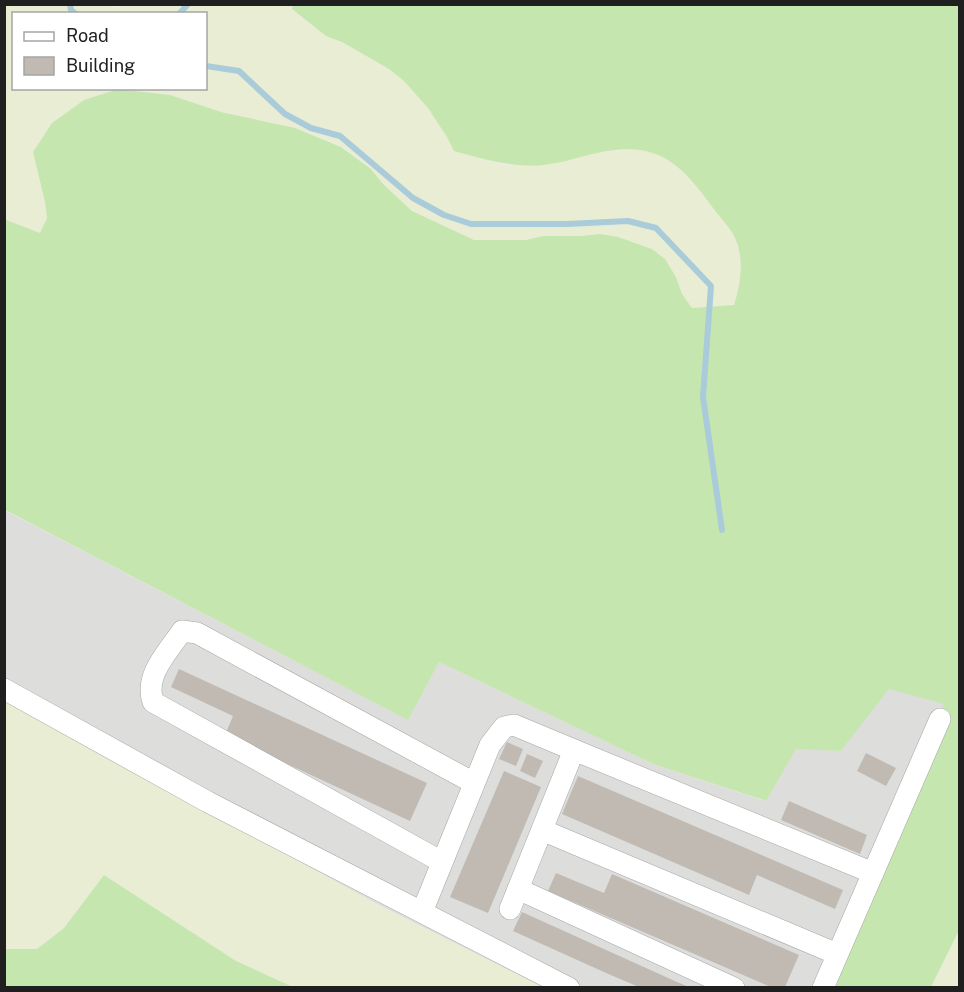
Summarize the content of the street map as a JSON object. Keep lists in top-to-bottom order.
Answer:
{
  "legend": ["Road", "Building"]
}
